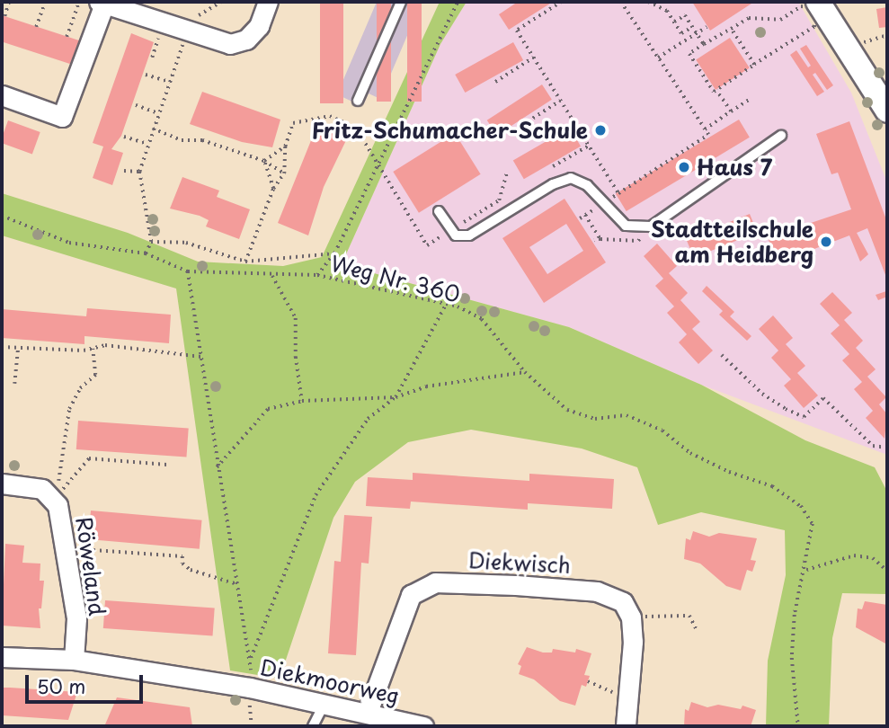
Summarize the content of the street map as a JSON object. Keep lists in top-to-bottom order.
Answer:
{
  "streets": {
    "street": ["Diekwisch", "Röweland", "Diekmoorweg"],
    "path": ["Weg Nr. 360"]
  },
  "crossings": [
    ["Diekwisch", "Diekmoorweg"],
    ["Röweland", "Diekmoorweg"]
  ],
  "places": ["Fritz-Schumacher-Schule", "Haus 7", "Stadtteilschule am Heidberg"],
  "scale_bar": "50 m"
}
